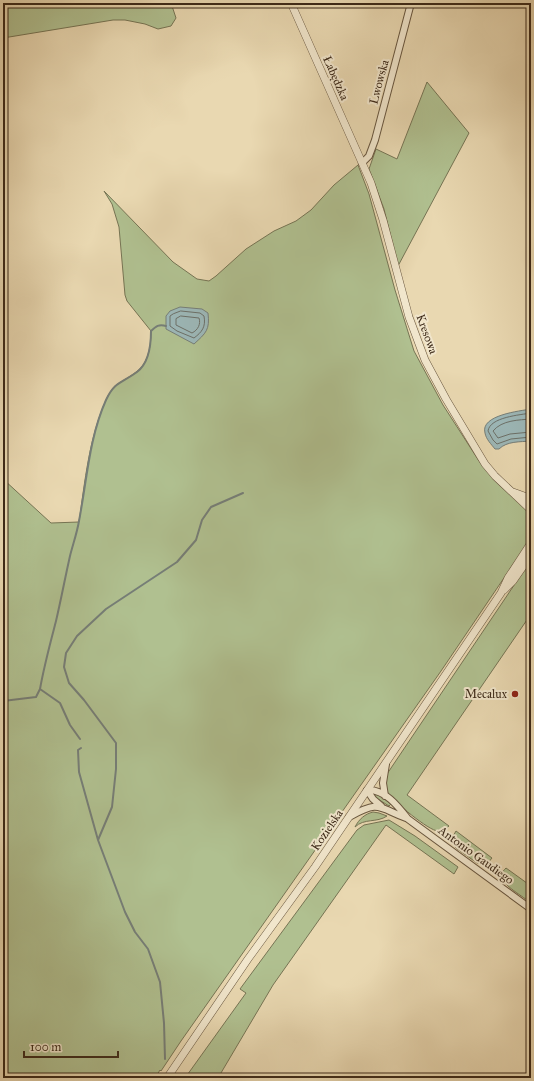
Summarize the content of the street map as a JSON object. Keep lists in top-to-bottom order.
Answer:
{
  "streets": {
    "street": [
      "Łabędzka",
      "Lwowska",
      "Kresowa",
      "Kozielska",
      "Antonio Gaudiego"
    ]
  },
  "crossings": [
    ["Łabędzka", "Lwowska"],
    ["Łabędzka", "Kresowa"],
    ["Lwowska", "Kresowa"],
    ["Kozielska", "Antonio Gaudiego"]
  ],
  "places": ["Mecalux"],
  "scale_bar": "100 m"
}
